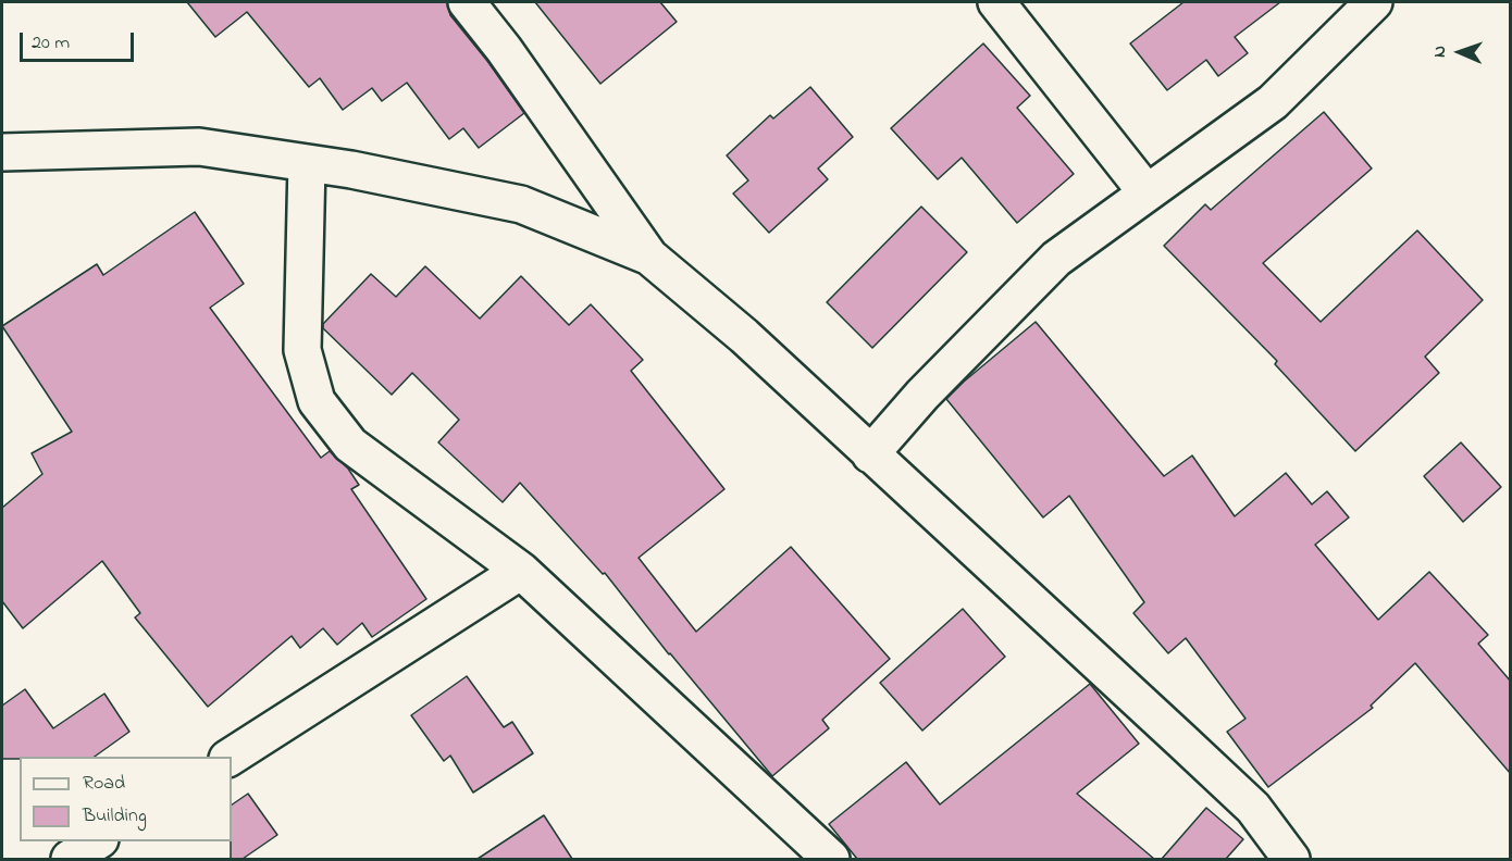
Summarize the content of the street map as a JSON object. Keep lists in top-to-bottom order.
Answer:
{
  "legend": ["Road", "Building"],
  "scale_bar": "20 m",
  "north": "left"
}
